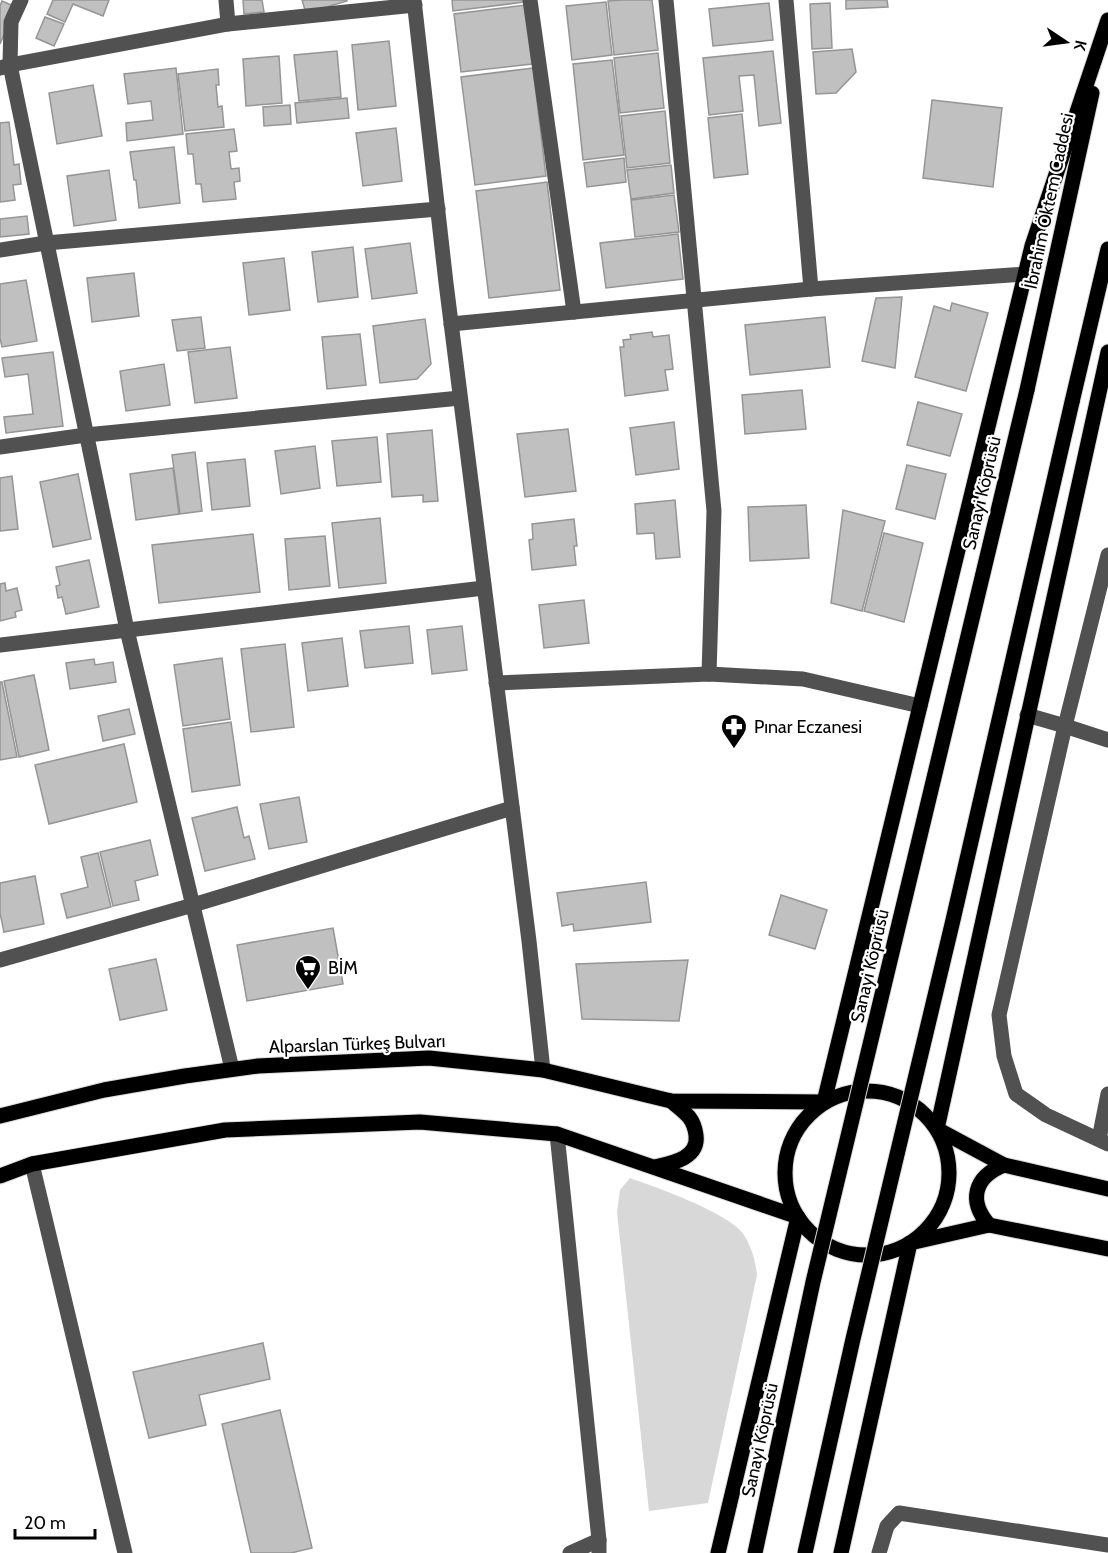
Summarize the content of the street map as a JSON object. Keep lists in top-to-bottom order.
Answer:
{
  "streets": {
    "main road": ["İbrahim Öktem Caddesi", "Sanayi Köprüsü", "Alparslan Türkeş Bulvarı"]
  },
  "crossings": [
    ["İbrahim Öktem Caddesi", "Sanayi Köprüsü"]
  ],
  "places": {
    "pharmacy": ["Pınar Eczanesi"],
    "supermarket": ["BİM"]
  },
  "scale_bar": "20 m",
  "north": "right"
}
